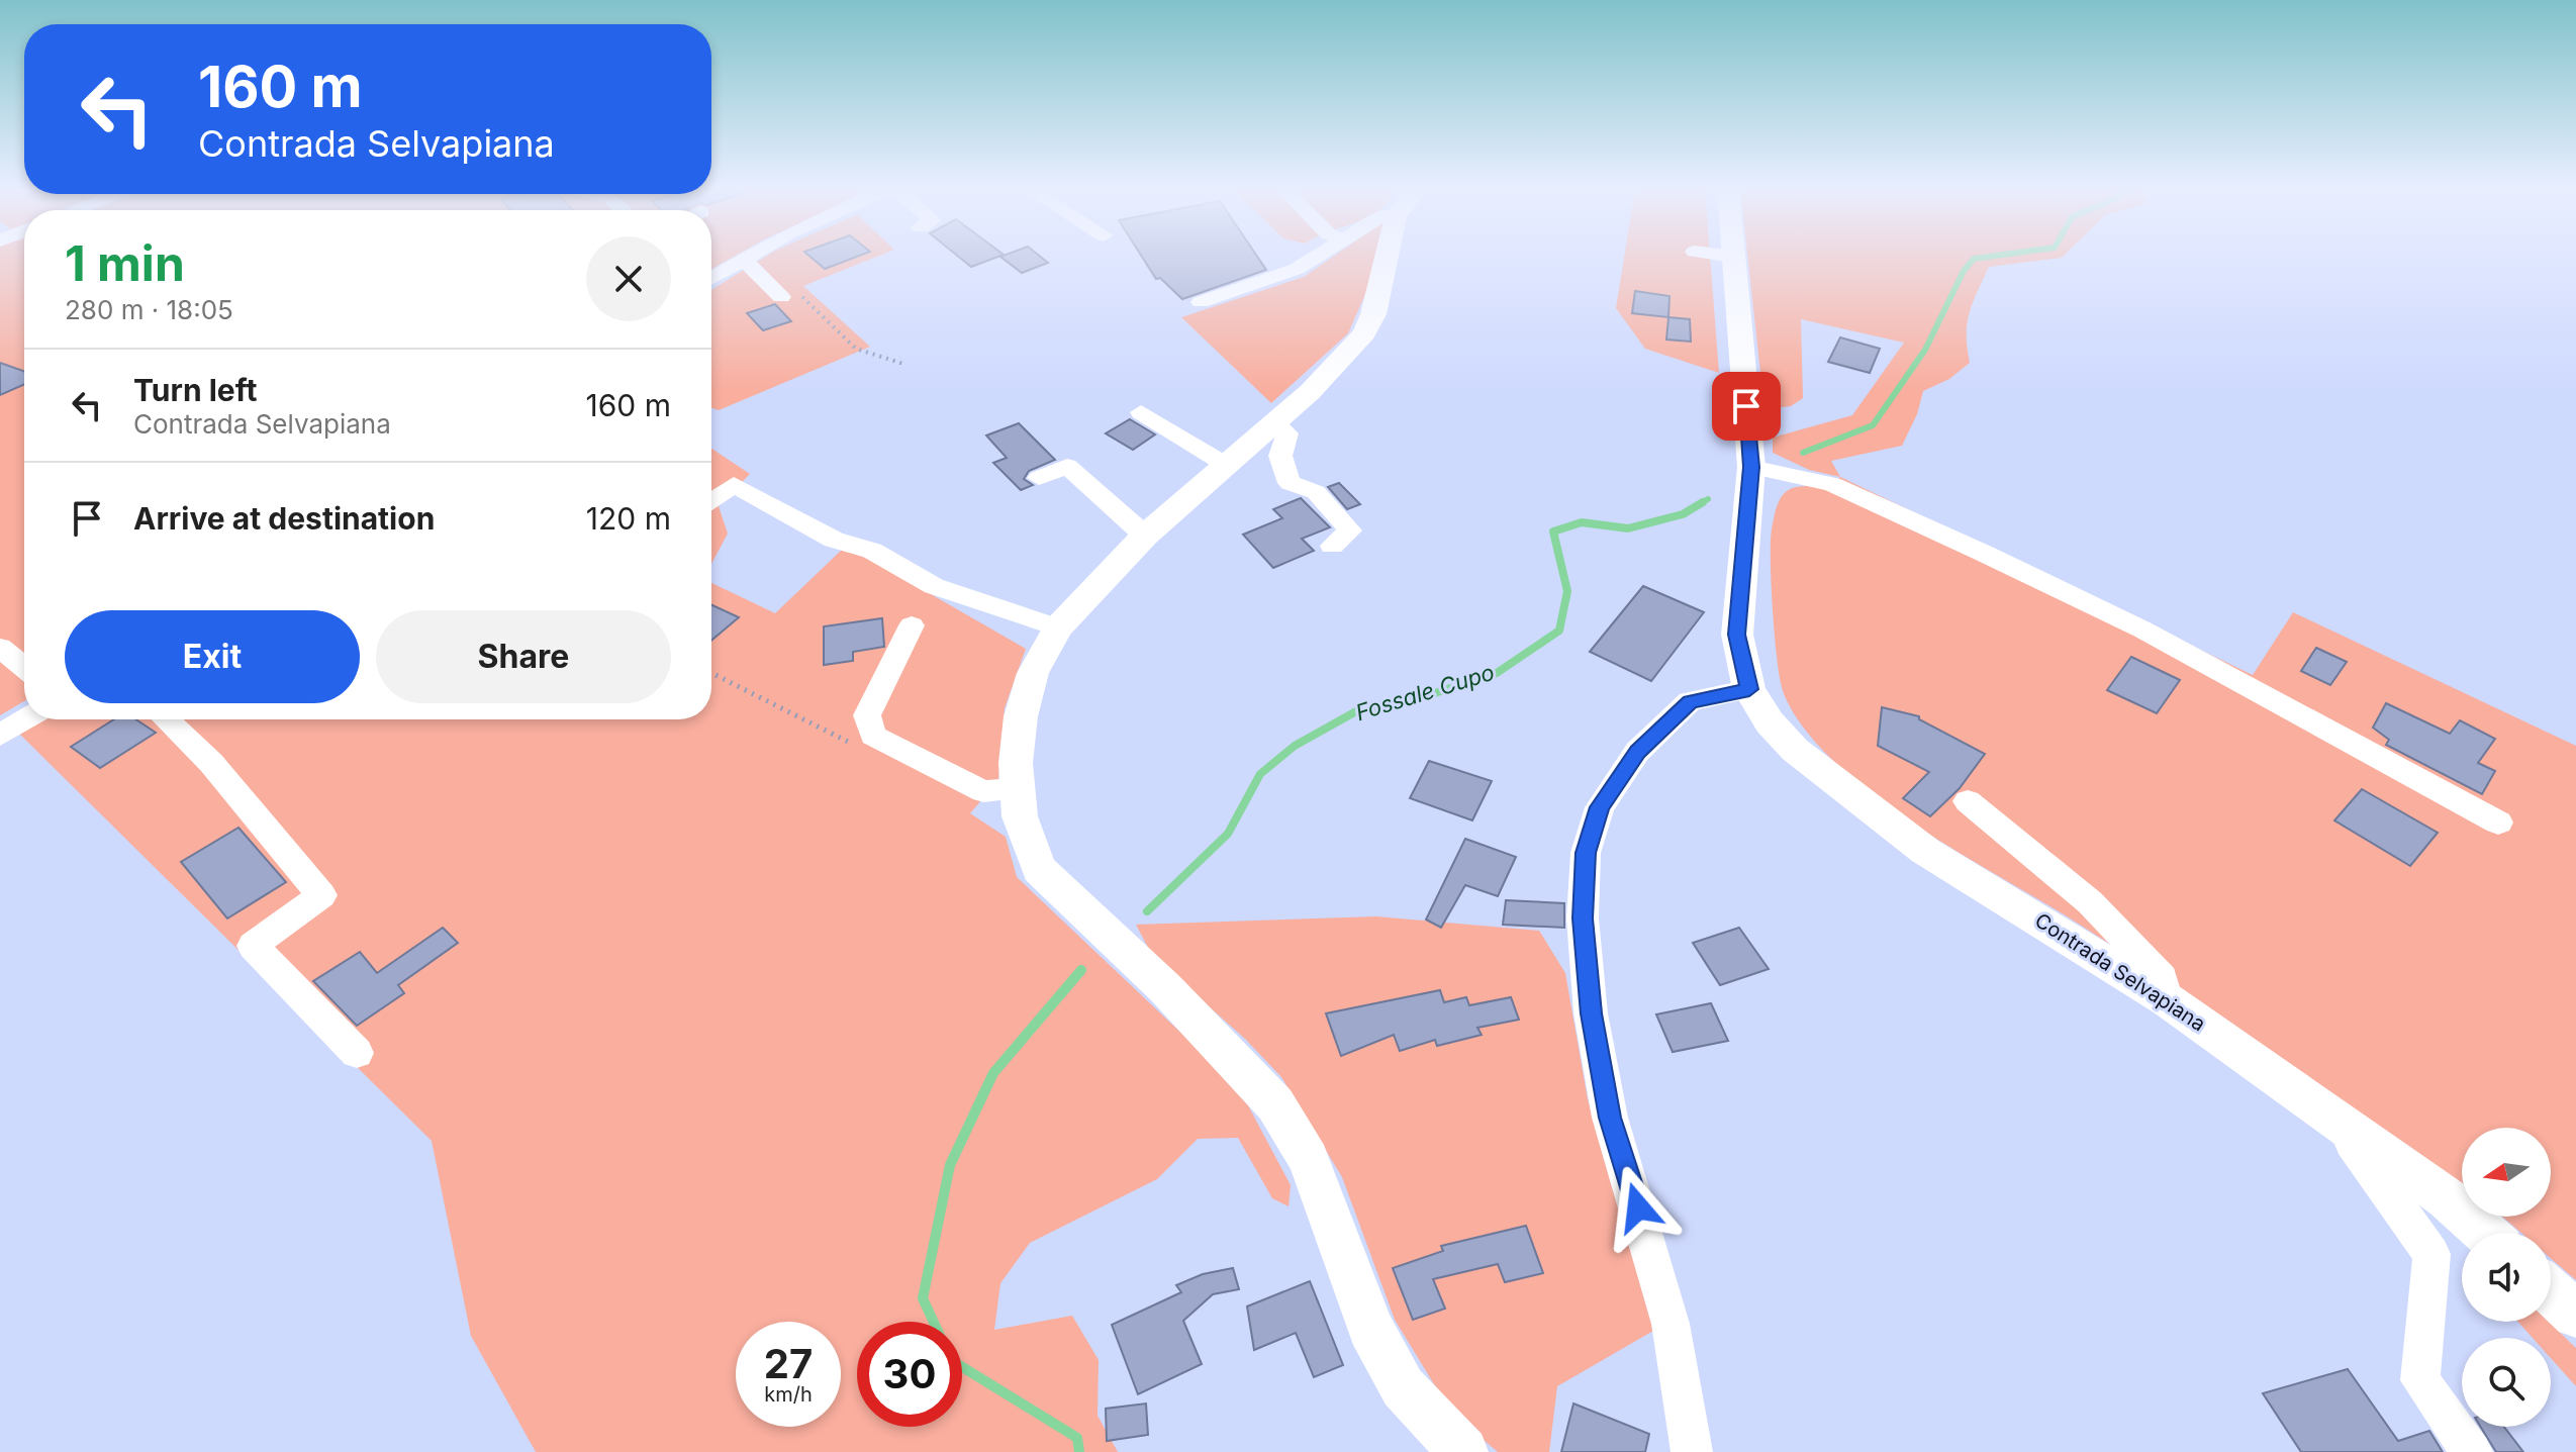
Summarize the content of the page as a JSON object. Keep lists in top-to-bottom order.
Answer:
{
  "streets": {
    "main road": ["Contrada Selvapiana"]
  },
  "water": ["Fossale Cupo"],
  "north": "left",
  "page": {
    "turn": ["160 m", "Contrada Selvapiana"],
    "heading": ["1 min", "280 m · 18:05"],
    "list": [
      {
        "name": "Turn left",
        "note": "Contrada Selvapiana",
        "value": "160 m"
      },
      {
        "name": "Arrive at destination",
        "value": "120 m"
      }
    ],
    "buttons": ["Exit", "Share"],
    "speed": "27 km/h",
    "limit": "30"
  }
}
